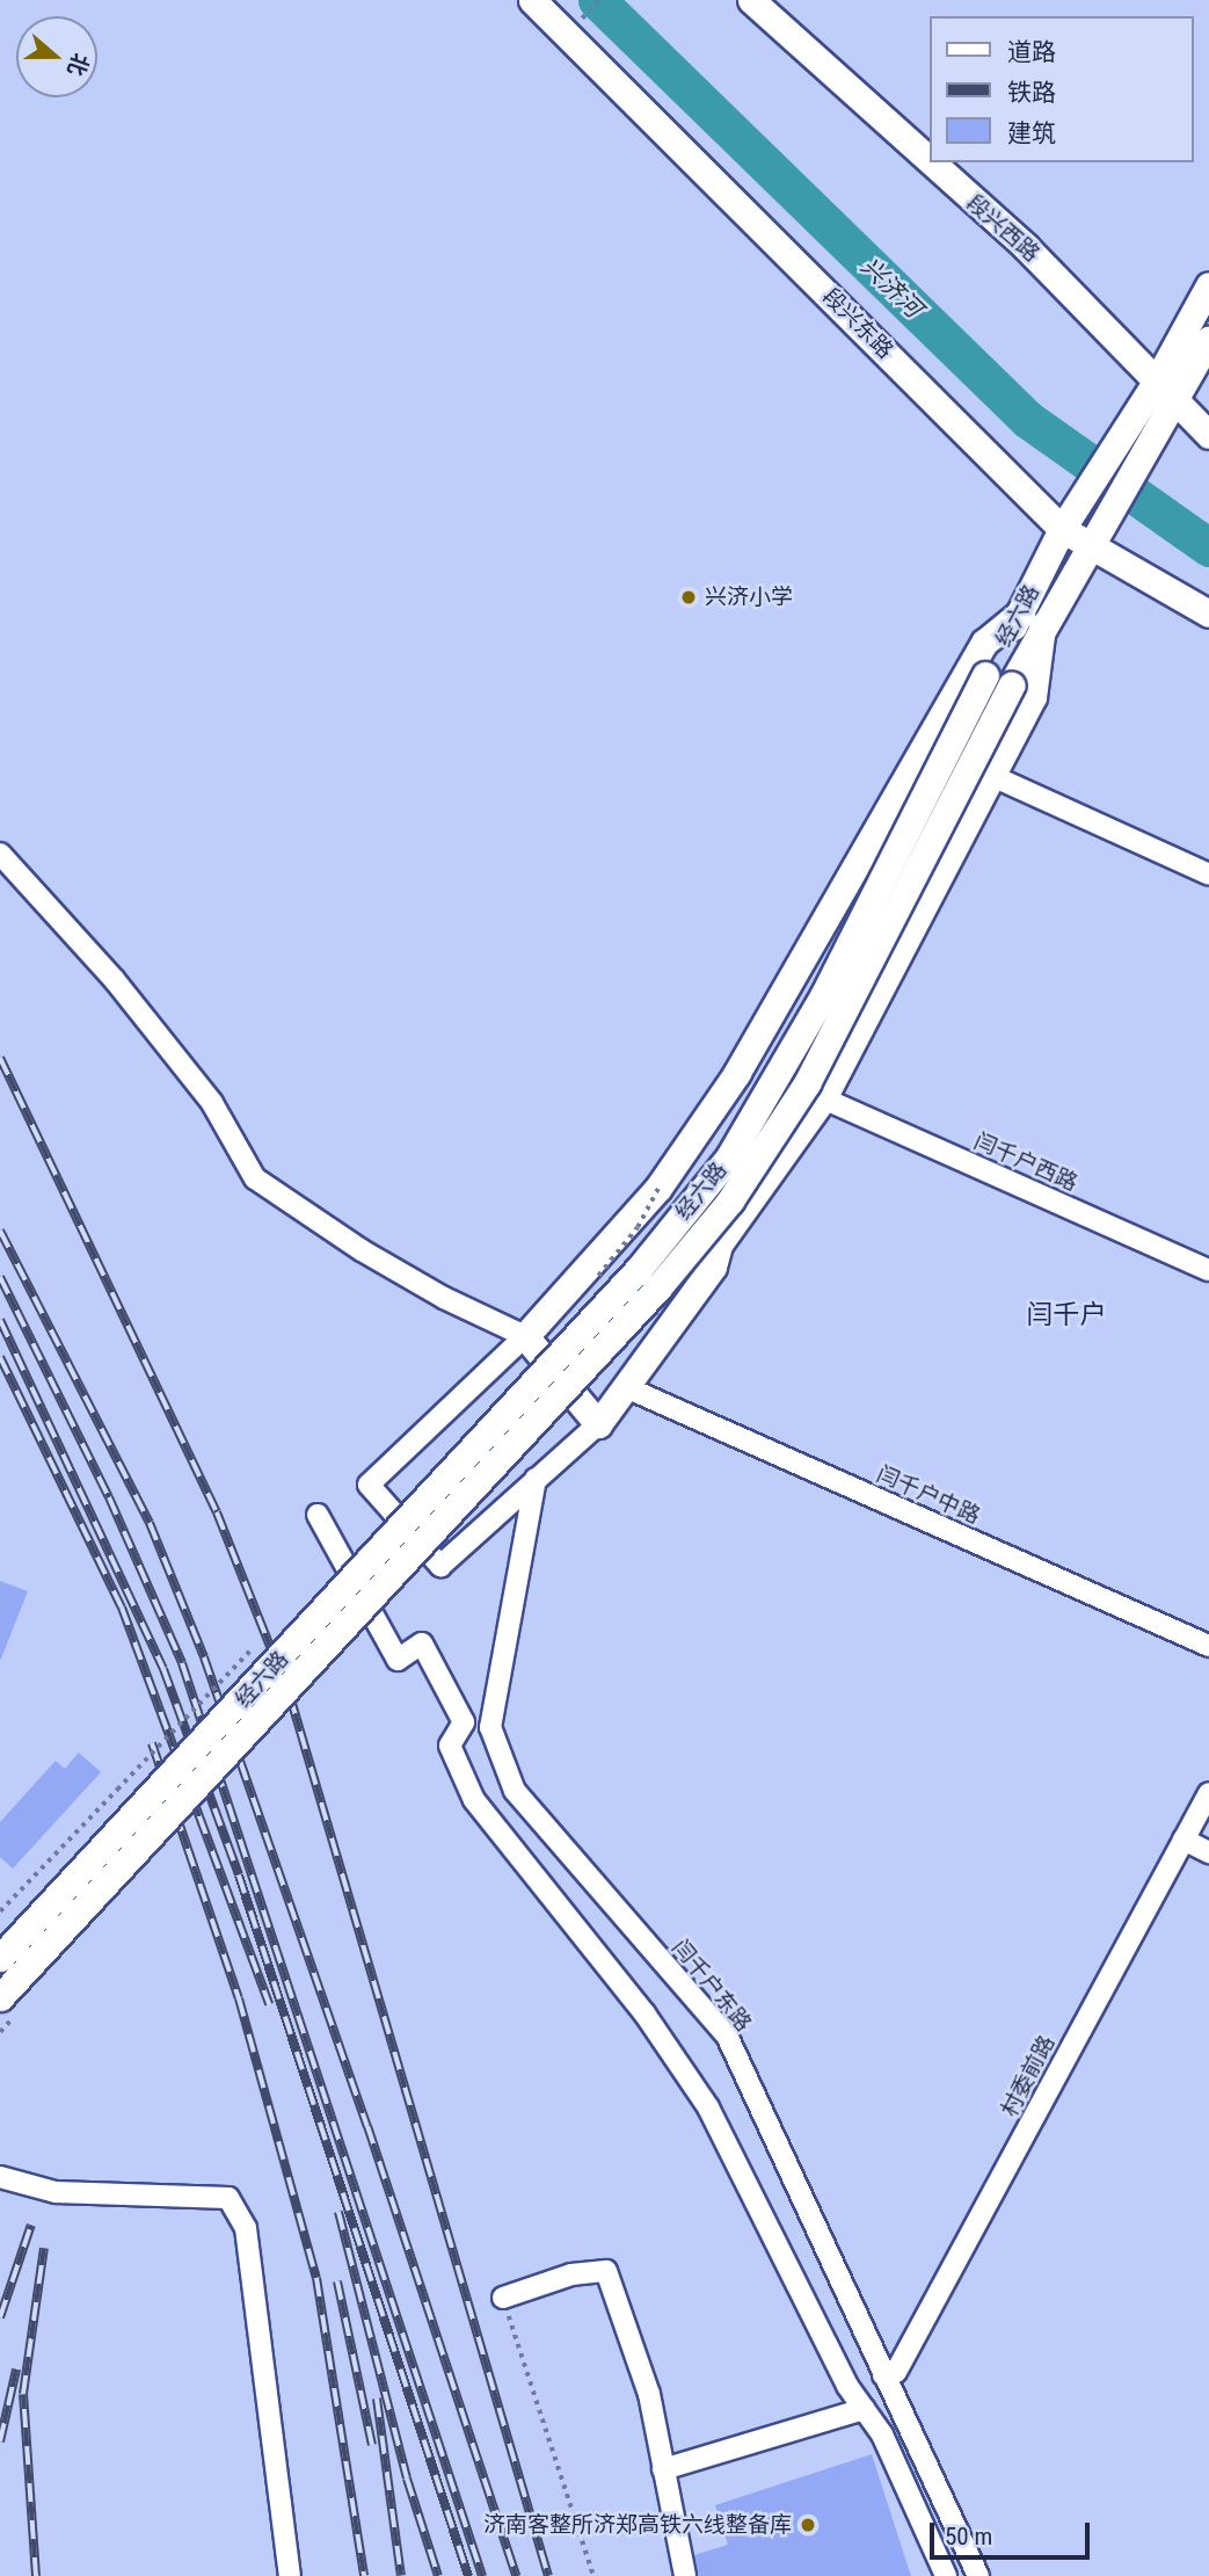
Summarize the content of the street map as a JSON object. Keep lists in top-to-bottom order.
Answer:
{
  "streets": {
    "main road": ["段兴西路", "段兴东路", "经六路"],
    "street": [
      "闫千户西路",
      "闫千户中路",
      "闫千户东路",
      "村委前路"
    ]
  },
  "crossings": [
    ["段兴西路", "经六路"],
    ["段兴东路", "经六路"],
    ["闫千户东路", "村委前路"]
  ],
  "districts": ["闫千户"],
  "water": ["兴济河"],
  "places": ["兴济小学", "济南客整所济郑高铁六线整备库"],
  "legend": ["道路", "铁路", "建筑"],
  "scale_bar": "50 m",
  "north": "right"
}
